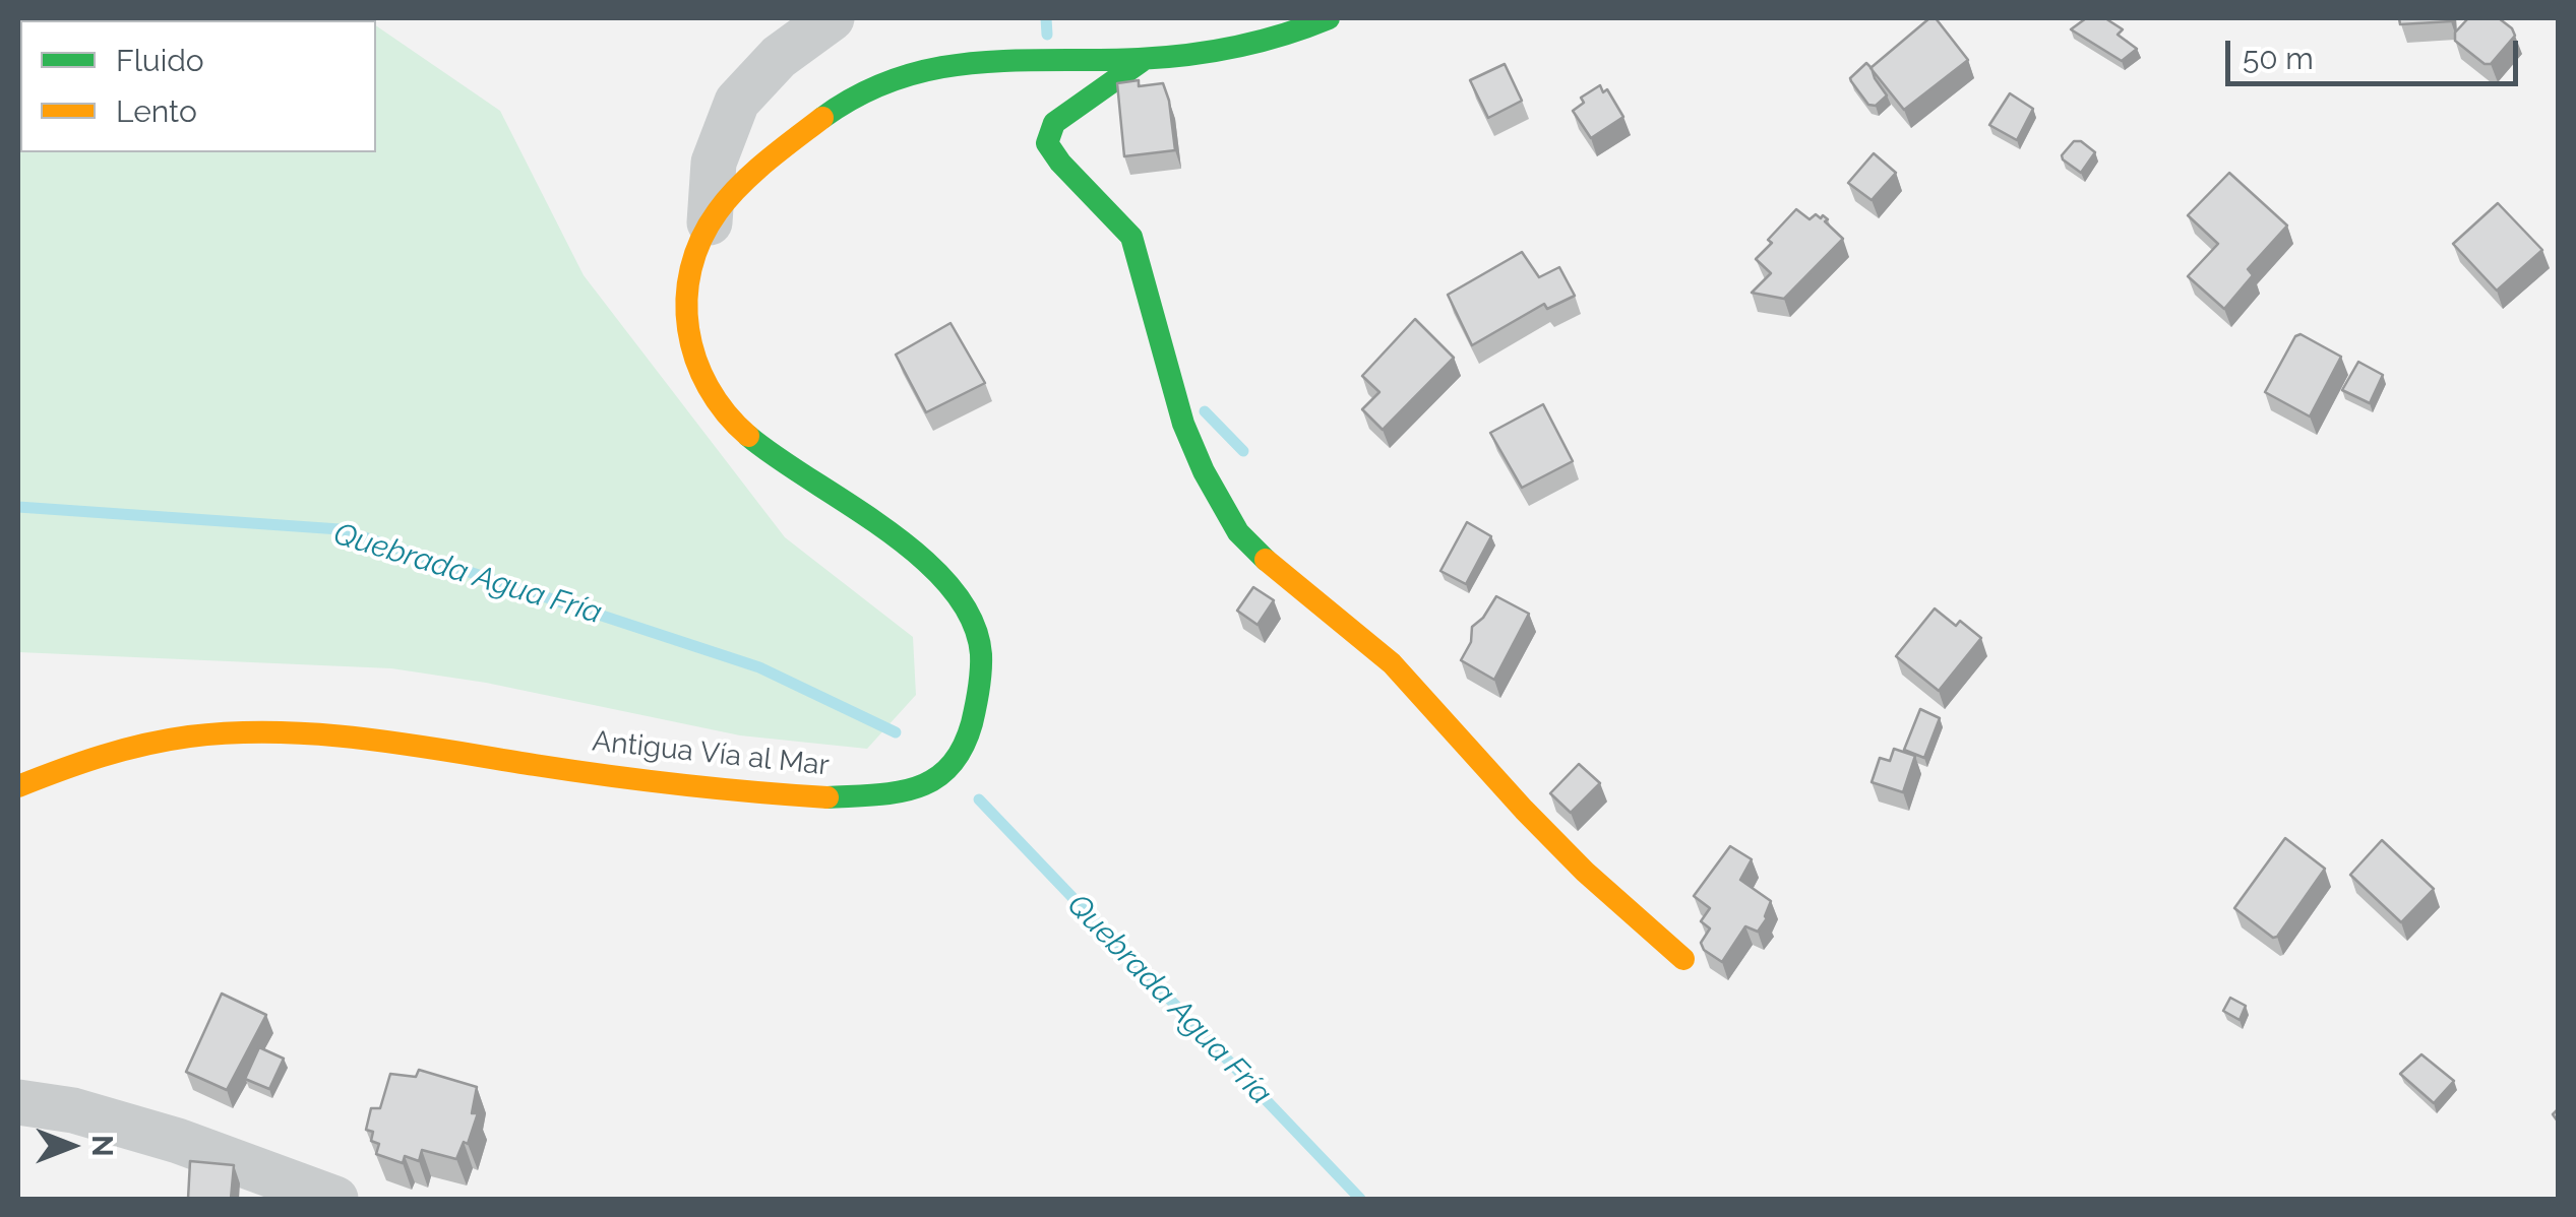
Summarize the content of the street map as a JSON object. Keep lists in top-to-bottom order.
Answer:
{
  "streets": {
    "main road": ["Antigua Vía al Mar"]
  },
  "water": ["Quebrada Agua Fría"],
  "legend": ["Fluido", "Lento"],
  "scale_bar": "50 m",
  "north": "right"
}
